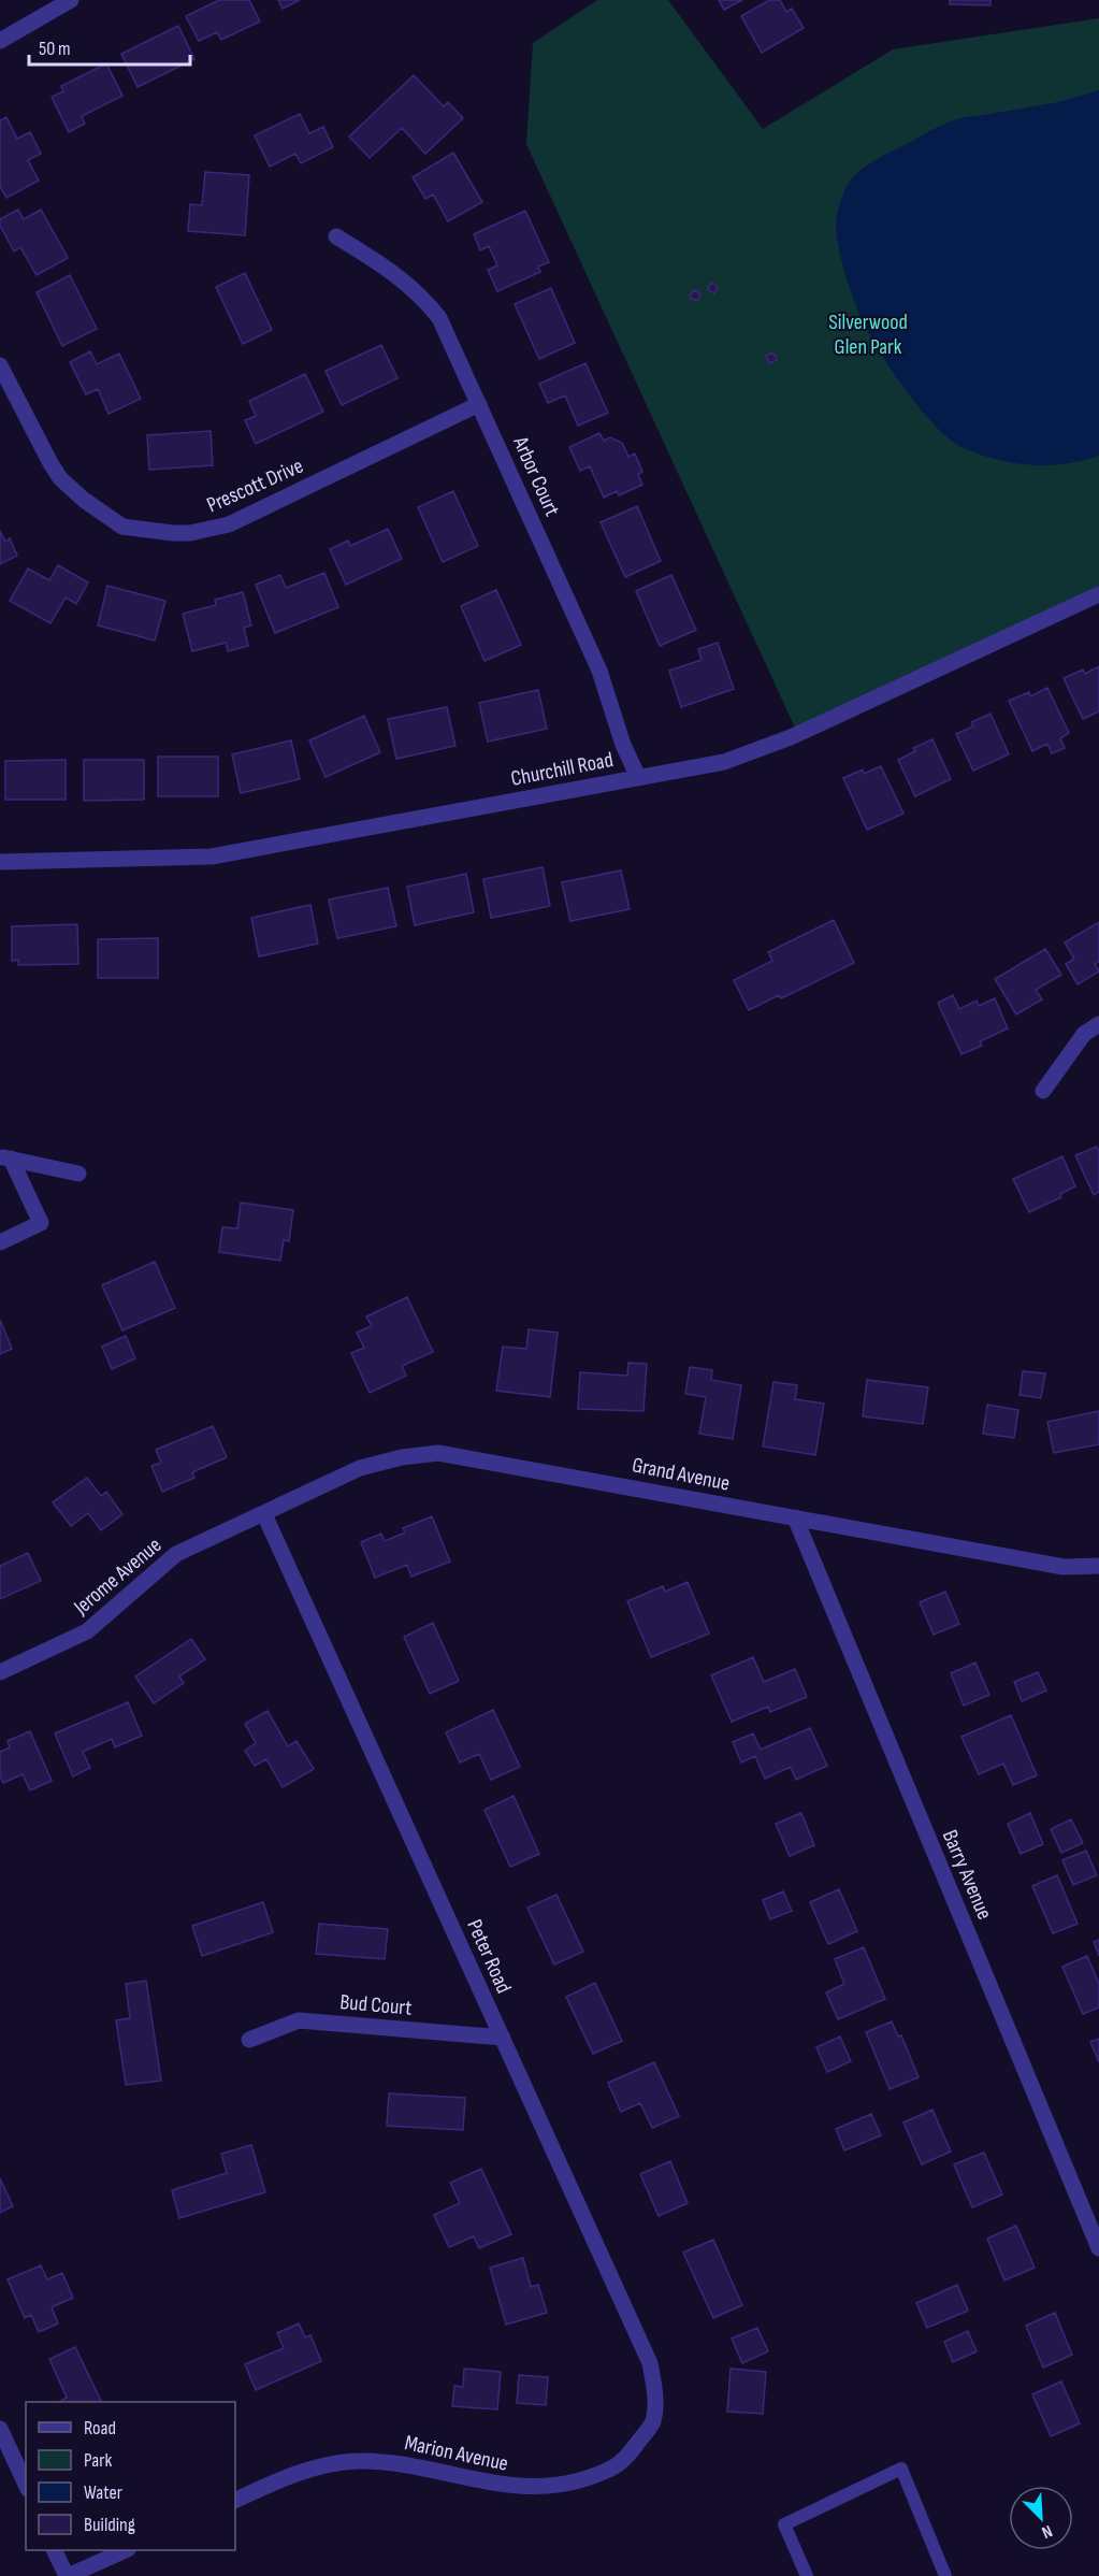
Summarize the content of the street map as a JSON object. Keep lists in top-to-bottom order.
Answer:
{
  "streets": {
    "street": [
      "Arbor Court",
      "Prescott Drive",
      "Churchill Road",
      "Grand Avenue",
      "Jerome Avenue",
      "Barry Avenue",
      "Peter Road",
      "Bud Court",
      "Marion Avenue"
    ]
  },
  "crossings": [
    ["Arbor Court", "Prescott Drive"],
    ["Arbor Court", "Churchill Road"],
    ["Grand Avenue", "Jerome Avenue"],
    ["Grand Avenue", "Barry Avenue"],
    ["Grand Avenue", "Peter Road"],
    ["Jerome Avenue", "Peter Road"],
    ["Peter Road", "Bud Court"],
    ["Peter Road", "Marion Avenue"]
  ],
  "parks": ["Silverwood Glen Park"],
  "legend": [
    "Road",
    "Park",
    "Water",
    "Building"
  ],
  "scale_bar": "50 m",
  "north": "bottom right"
}
